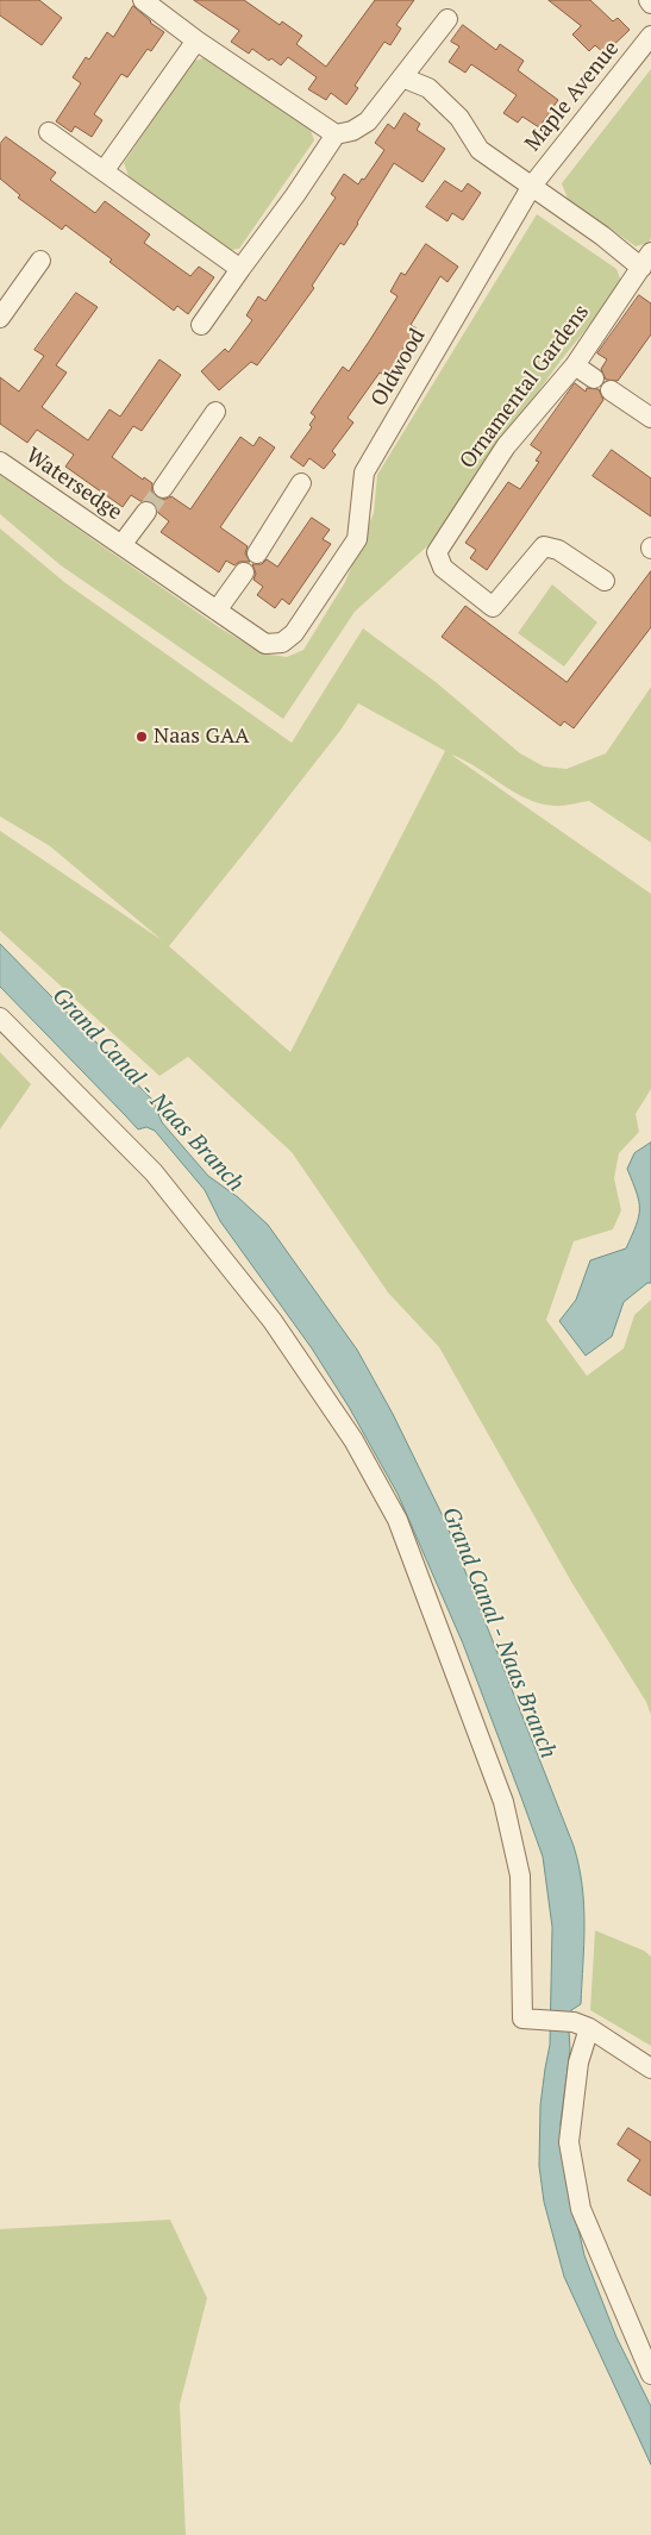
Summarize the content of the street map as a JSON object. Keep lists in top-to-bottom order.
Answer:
{
  "streets": {
    "street": [
      "Maple Avenue",
      "Oldwood",
      "Ornamental Gardens",
      "Watersedge"
    ]
  },
  "crossings": [
    ["Maple Avenue", "Oldwood"],
    ["Oldwood", "Watersedge"]
  ],
  "water": ["Grand Canal - Naas Branch"],
  "places": ["Naas GAA"]
}
